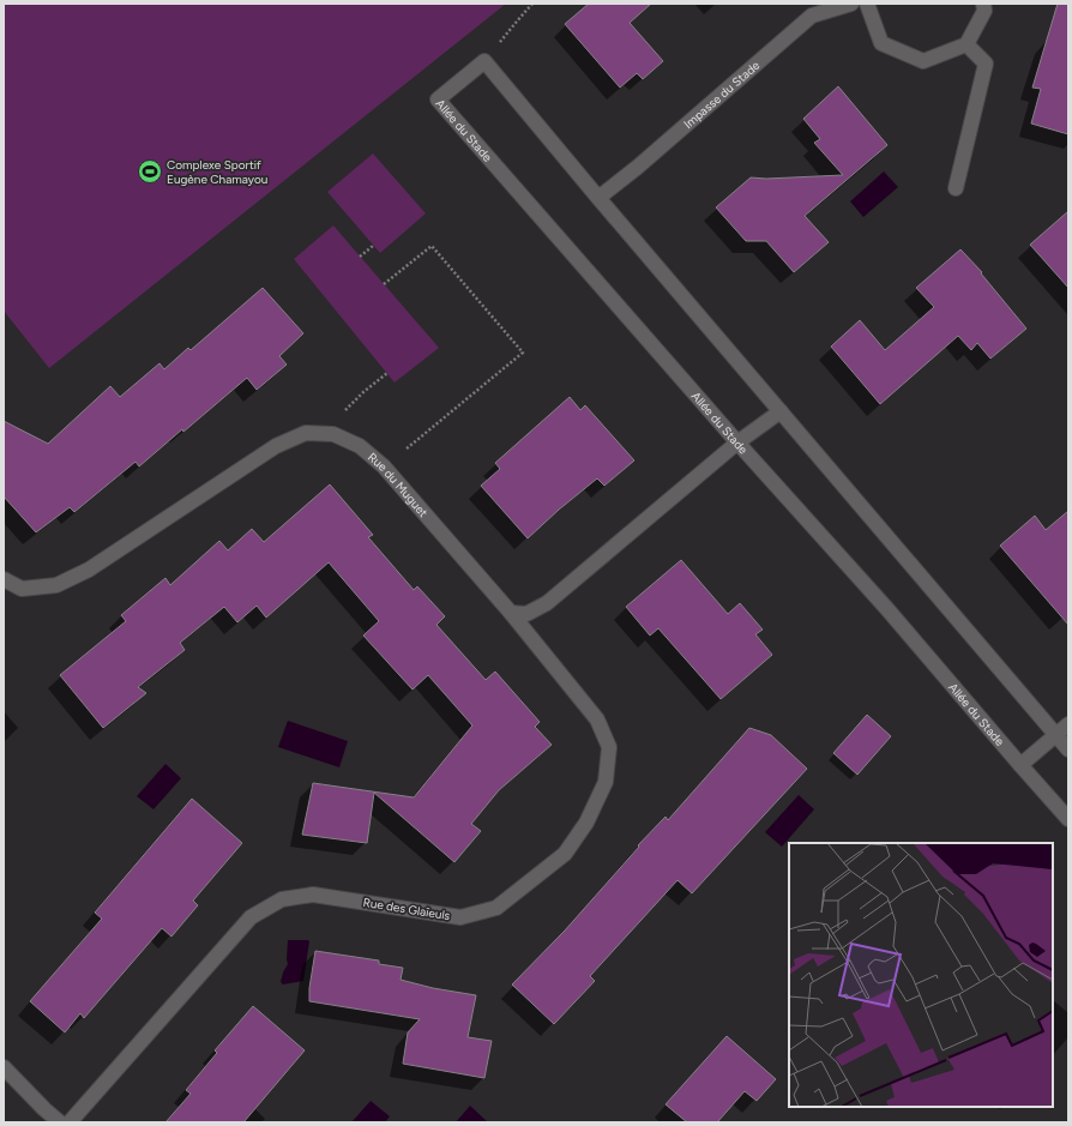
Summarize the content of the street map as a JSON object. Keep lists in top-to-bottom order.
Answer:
{
  "streets": {
    "street": [
      "Impasse du Stade",
      "Allée du Stade",
      "Rue du Muguet",
      "Rue des Glaïeuls"
    ]
  },
  "crossings": [
    ["Rue du Muguet", "Rue des Glaïeuls"]
  ],
  "places": {
    "sports": ["Complexe Sportif Eugène Chamayou"]
  }
}
